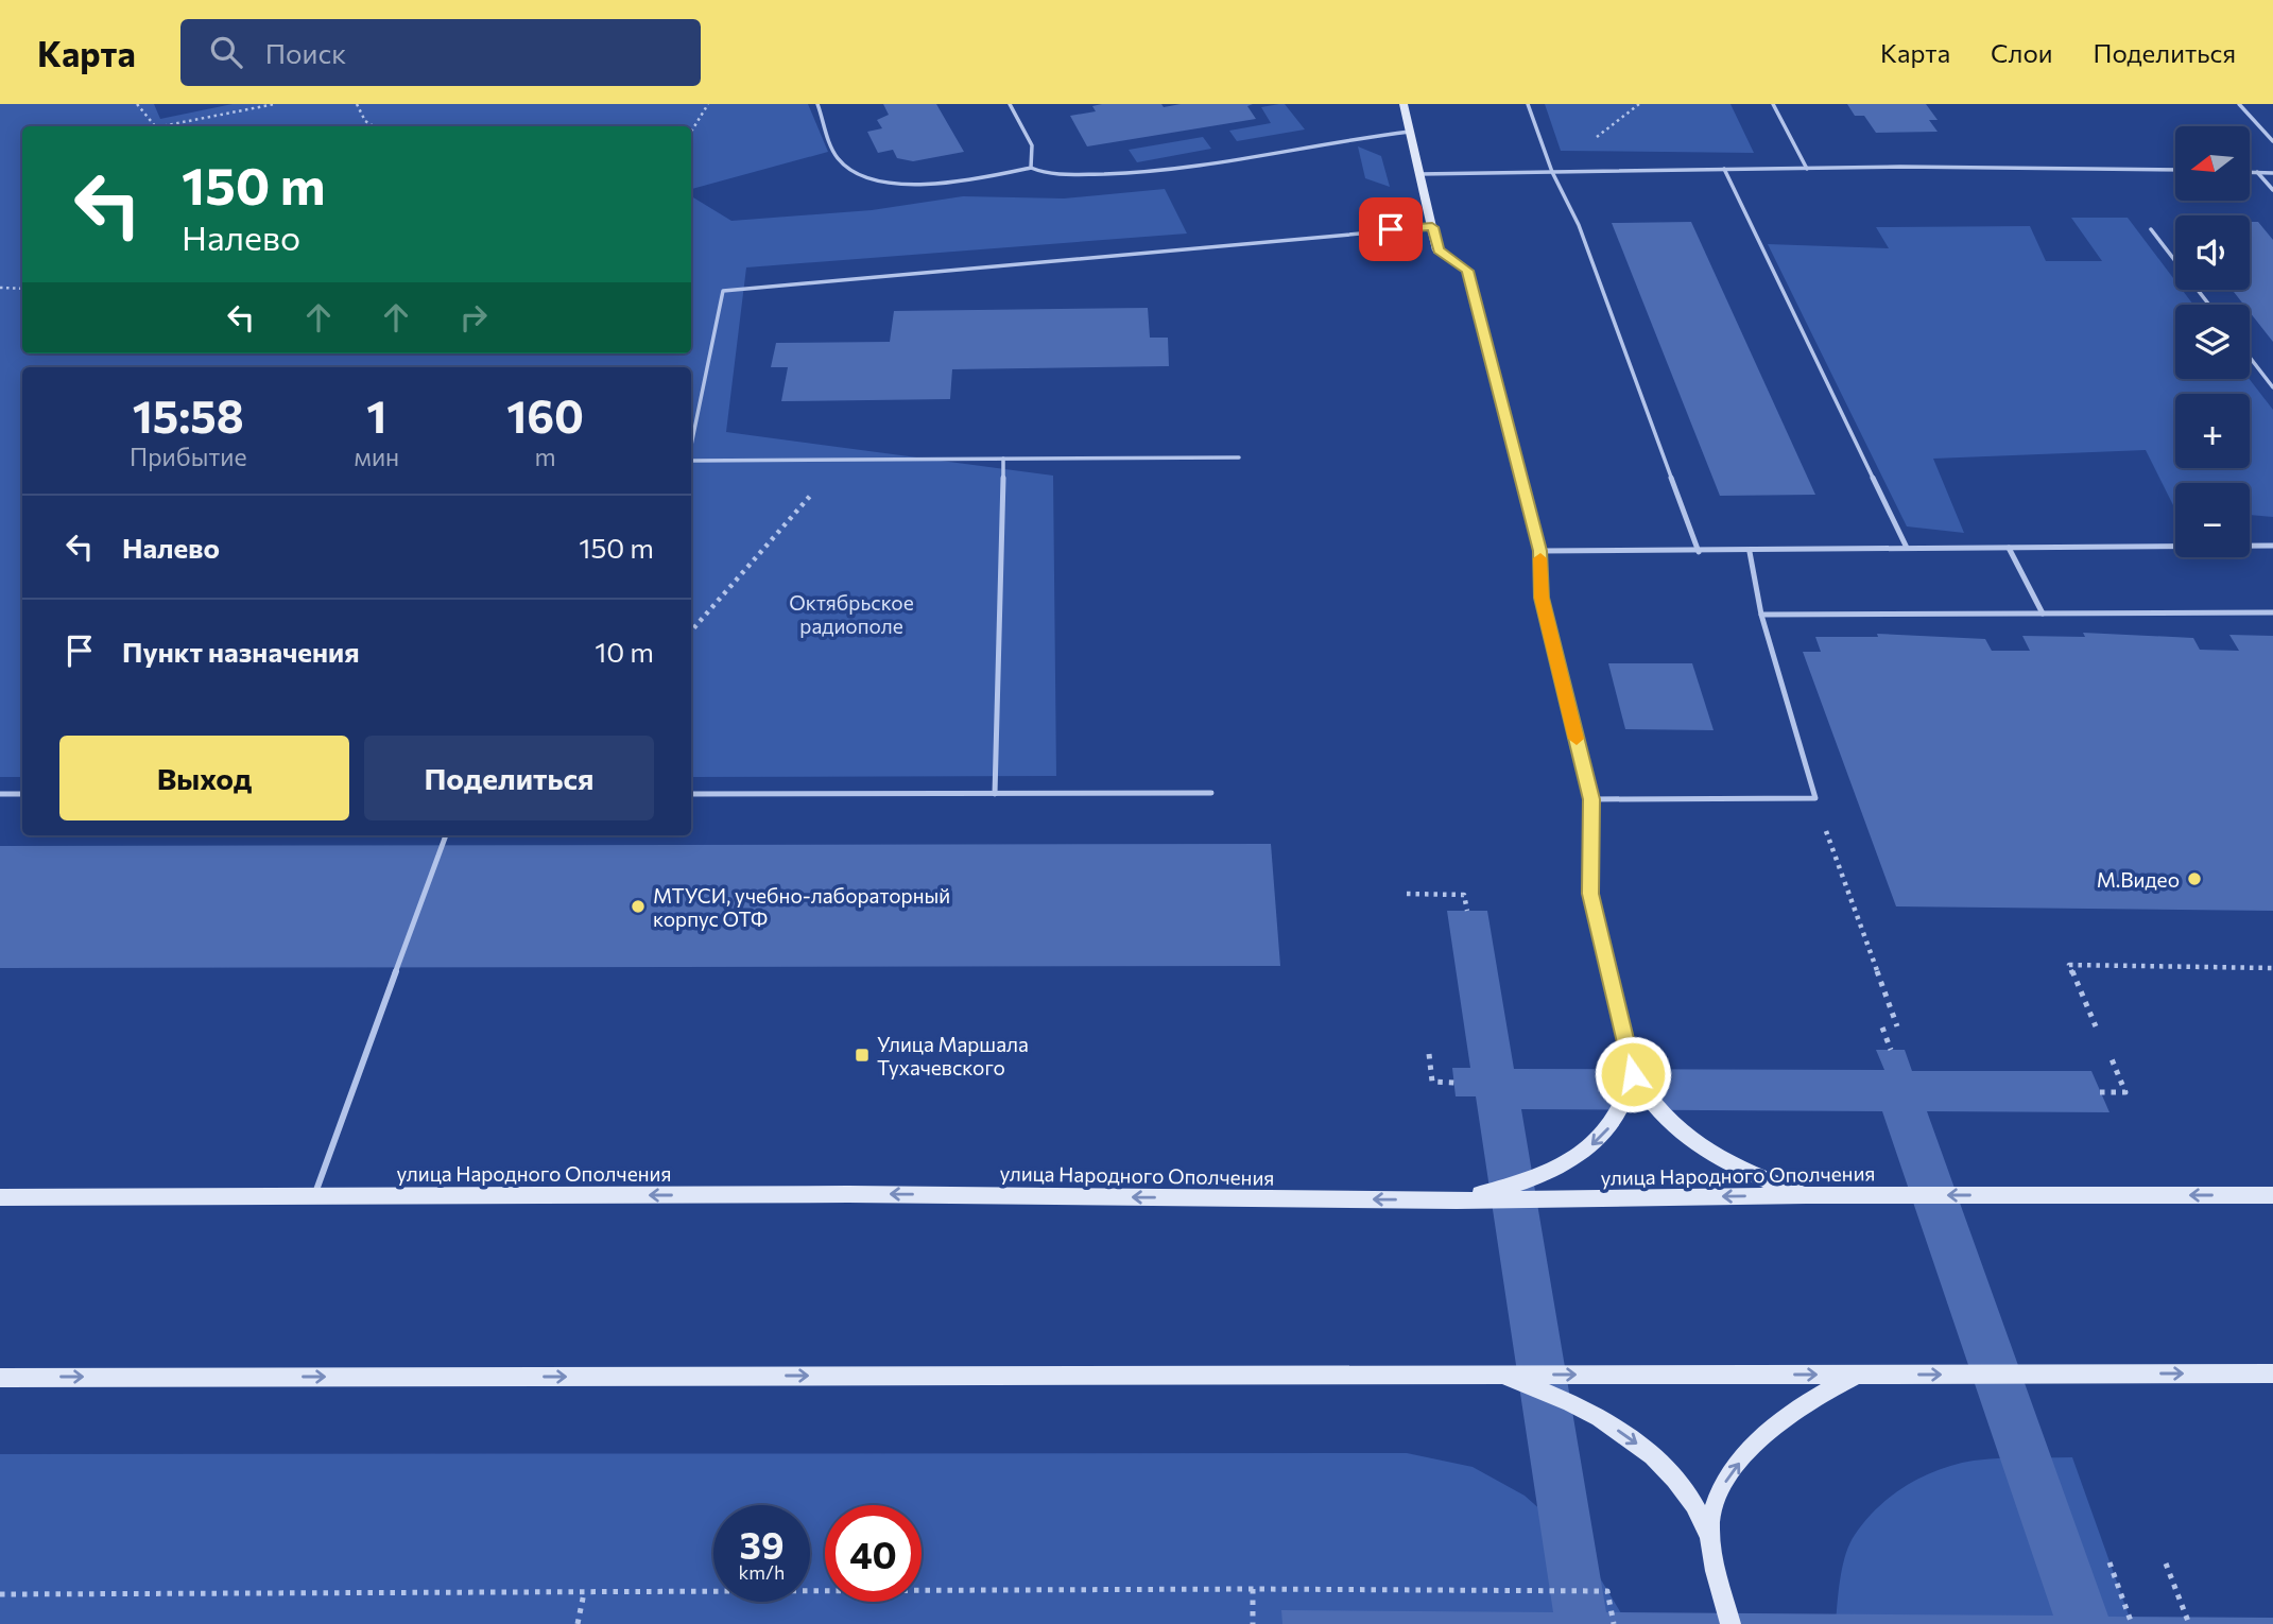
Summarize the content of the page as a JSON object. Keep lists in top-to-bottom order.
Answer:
{
  "streets": {
    "main road": ["улица Народного Ополчения"]
  },
  "one_way": ["улица Народного Ополчения"],
  "parks": ["Октябрьское радиополе"],
  "places": {
    "other": ["М.Видео", "МТУСИ, учебно-лабораторный корпус ОТФ"],
    "transit": ["Улица Маршала Тухачевского"]
  },
  "north": "left",
  "page": {
    "header": "Карта",
    "search": "Поиск",
    "nav": ["Карта", "Слои", "Поделиться"],
    "map_buttons": ["+", "−"],
    "turn": ["150 m", "Налево"],
    "eta": [
      "15:58",
      "Прибытие",
      "1",
      "мин",
      "160",
      "m"
    ],
    "list": [
      {
        "name": "Налево",
        "value": "150 m"
      },
      {
        "name": "Пункт назначения",
        "value": "10 m"
      }
    ],
    "buttons": ["Выход", "Поделиться"],
    "speed": "39 km/h",
    "limit": "40"
  }
}
